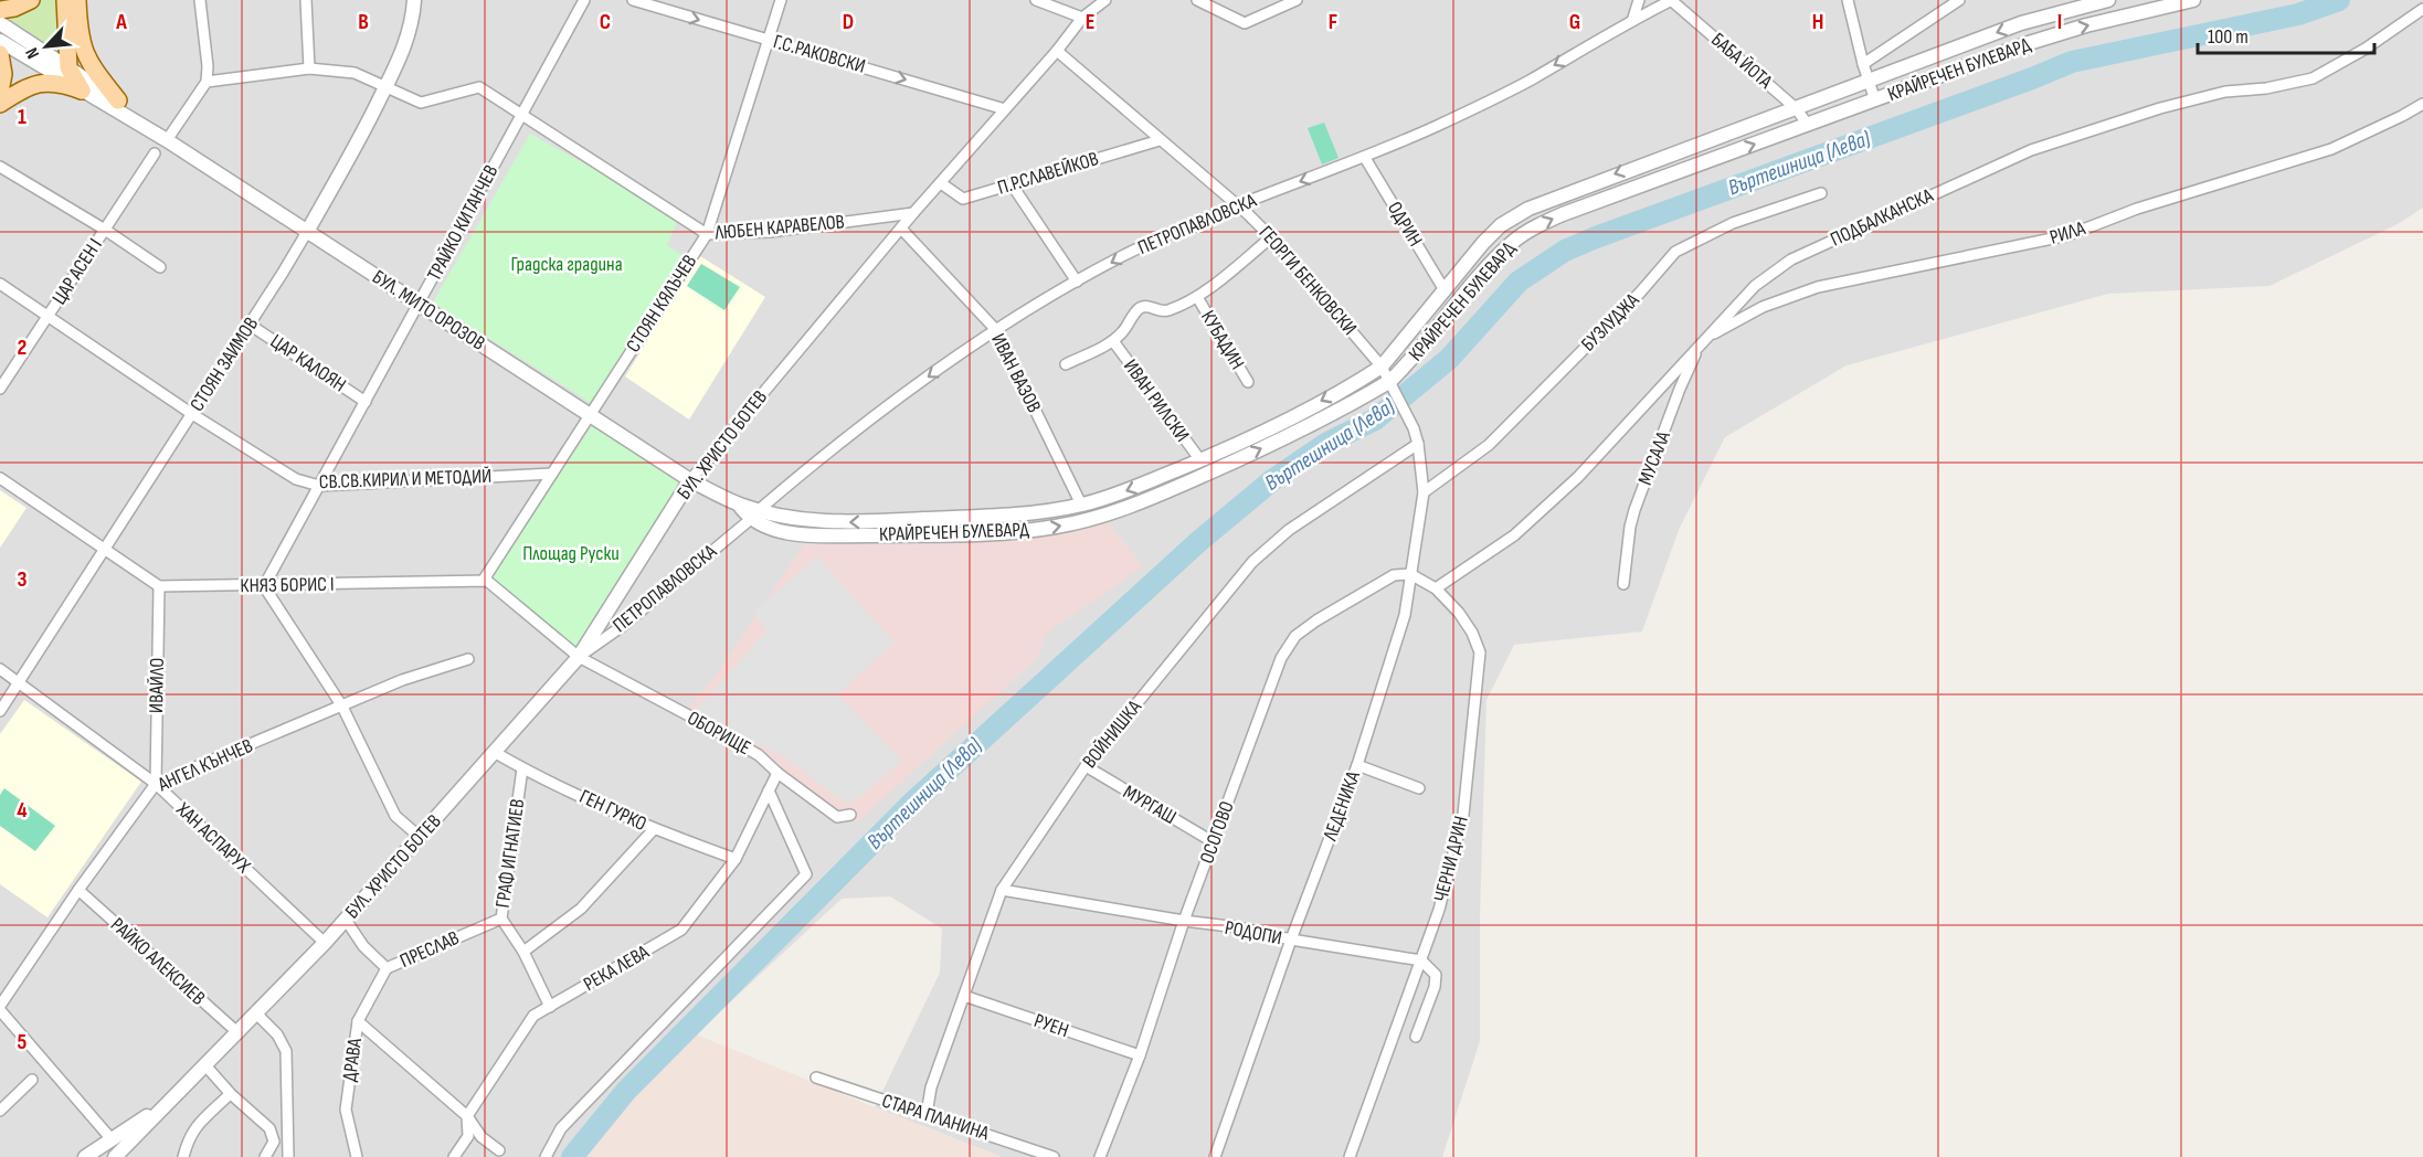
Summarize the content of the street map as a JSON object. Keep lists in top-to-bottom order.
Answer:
{
  "streets": {
    "street": [
      "Г.С.РАКОВСКИ",
      "БАБА ЙОТА",
      "КРАЙРЕЧЕН БУЛЕВАРД",
      "П.Р.СЛАВЕЙКОВ",
      "ПОДБАЛКАНСКА",
      "ТРАЙКО КИТАНЧЕВ",
      "ПЕТРОПАВЛОВСКА",
      "ОДРИН",
      "ЛЮБЕН КАРАВЕЛОВ",
      "РИЛА",
      "ЦАР АСЕН I",
      "ГЕОРГИ БЕНКОВСКИ",
      "СТОЯН КЯЛЪЧЕВ",
      "БУЛ. МИТО ОРОЗОВ",
      "БУЗЛУДЖА",
      "КУБАДИН",
      "ЦАР КАЛОЯН",
      "СТОЯН ЗАИМОВ",
      "ИВАН ВАЗОВ",
      "ИВАН РИЛСКИ",
      "БУЛ. ХРИСТО БОТЕВ",
      "МУСАЛА",
      "СВ.СВ.КИРИЛ И МЕТОДИЙ",
      "КНЯЗ БОРИС I",
      "ИВАЙЛО",
      "ОБОРИЩЕ",
      "ВОЙНИШКА",
      "АНГЕЛ КЪНЧЕВ",
      "МУРГАШ",
      "ЛЕДЕНИКА",
      "ГЕН ГУРКО",
      "ОСОГОВО",
      "ХАН АСПАРУХ",
      "ГРАФ ИГНАТИЕВ",
      "ЧЕРНИ ДРИН",
      "РОДОПИ",
      "ПРЕСЛАВ",
      "РАЙКО АЛЕКСИЕВ",
      "РЕКА ЛЕВА",
      "РУЕН",
      "ДРАВА",
      "СТАРА ПЛАНИНА"
    ]
  },
  "crossings": [
    ["Г.С.РАКОВСКИ", "СТОЯН КЯЛЪЧЕВ"],
    ["Г.С.РАКОВСКИ", "БУЛ. ХРИСТО БОТЕВ"],
    ["БАБА ЙОТА", "КРАЙРЕЧЕН БУЛЕВАРД"],
    ["БАБА ЙОТА", "ПЕТРОПАВЛОВСКА"],
    ["КРАЙРЕЧЕН БУЛЕВАРД", "ПЕТРОПАВЛОВСКА"],
    ["КРАЙРЕЧЕН БУЛЕВАРД", "ОДРИН"],
    ["КРАЙРЕЧЕН БУЛЕВАРД", "ГЕОРГИ БЕНКОВСКИ"],
    ["КРАЙРЕЧЕН БУЛЕВАРД", "ИВАН ВАЗОВ"],
    ["КРАЙРЕЧЕН БУЛЕВАРД", "ИВАН РИЛСКИ"],
    ["П.Р.СЛАВЕЙКОВ", "ГЕОРГИ БЕНКОВСКИ"],
    ["П.Р.СЛАВЕЙКОВ", "БУЛ. ХРИСТО БОТЕВ"],
    ["ПОДБАЛКАНСКА", "РИЛА"],
    ["ПОДБАЛКАНСКА", "МУСАЛА"],
    ["ПОДБАЛКАНСКА", "ЧЕРНИ ДРИН"],
    ["ТРАЙКО КИТАНЧЕВ", "ЛЮБЕН КАРАВЕЛОВ"],
    ["ТРАЙКО КИТАНЧЕВ", "БУЛ. МИТО ОРОЗОВ"],
    ["ТРАЙКО КИТАНЧЕВ", "ЦАР КАЛОЯН"],
    ["ТРАЙКО КИТАНЧЕВ", "СВ.СВ.КИРИЛ И МЕТОДИЙ"],
    ["ТРАЙКО КИТАНЧЕВ", "КНЯЗ БОРИС I"],
    ["ПЕТРОПАВЛОВСКА", "ОДРИН"],
    ["ПЕТРОПАВЛОВСКА", "ГЕОРГИ БЕНКОВСКИ"],
    ["ПЕТРОПАВЛОВСКА", "ИВАН ВАЗОВ"],
    ["ПЕТРОПАВЛОВСКА", "БУЛ. ХРИСТО БОТЕВ"],
    ["ПЕТРОПАВЛОВСКА", "ОБОРИЩЕ"],
    ["ЛЮБЕН КАРАВЕЛОВ", "СТОЯН КЯЛЪЧЕВ"],
    ["ЛЮБЕН КАРАВЕЛОВ", "СТОЯН ЗАИМОВ"],
    ["ЛЮБЕН КАРАВЕЛОВ", "БУЛ. ХРИСТО БОТЕВ"],
    ["РИЛА", "МУСАЛА"],
    ["ЦАР АСЕН I", "СВ.СВ.КИРИЛ И МЕТОДИЙ"],
    ["ГЕОРГИ БЕНКОВСКИ", "БУЛ. ХРИСТО БОТЕВ"],
    ["ГЕОРГИ БЕНКОВСКИ", "ЛЕДЕНИКА"],
    ["СТОЯН КЯЛЪЧЕВ", "БУЛ. МИТО ОРОЗОВ"],
    ["СТОЯН КЯЛЪЧЕВ", "СВ.СВ.КИРИЛ И МЕТОДИЙ"],
    ["СТОЯН КЯЛЪЧЕВ", "КНЯЗ БОРИС I"],
    ["БУЛ. МИТО ОРОЗОВ", "СТОЯН ЗАИМОВ"],
    ["БУЛ. МИТО ОРОЗОВ", "БУЛ. ХРИСТО БОТЕВ"],
    ["БУЗЛУДЖА", "ЛЕДЕНИКА"],
    ["ЦАР КАЛОЯН", "СТОЯН ЗАИМОВ"],
    ["СТОЯН ЗАИМОВ", "СВ.СВ.КИРИЛ И МЕТОДИЙ"],
    ["СТОЯН ЗАИМОВ", "ХАН АСПАРУХ"],
    ["ИВАН ВАЗОВ", "БУЛ. ХРИСТО БОТЕВ"],
    ["БУЛ. ХРИСТО БОТЕВ", "ОБОРИЩЕ"],
    ["БУЛ. ХРИСТО БОТЕВ", "ГЕН ГУРКО"],
    ["БУЛ. ХРИСТО БОТЕВ", "ХАН АСПАРУХ"],
    ["БУЛ. ХРИСТО БОТЕВ", "ПРЕСЛАВ"],
    ["БУЛ. ХРИСТО БОТЕВ", "РАЙКО АЛЕКСИЕВ"],
    ["КНЯЗ БОРИС I", "ИВАЙЛО"],
    ["ИВАЙЛО", "АНГЕЛ КЪНЧЕВ"],
    ["ИВАЙЛО", "ХАН АСПАРУХ"],
    ["ОБОРИЩЕ", "РЕКА ЛЕВА"],
    ["ВОЙНИШКА", "МУРГАШ"],
    ["ВОЙНИШКА", "ЛЕДЕНИКА"],
    ["ВОЙНИШКА", "РОДОПИ"],
    ["ВОЙНИШКА", "РУЕН"],
    ["ВОЙНИШКА", "СТАРА ПЛАНИНА"],
    ["АНГЕЛ КЪНЧЕВ", "ХАН АСПАРУХ"],
    ["АНГЕЛ КЪНЧЕВ", "РАЙКО АЛЕКСИЕВ"],
    ["МУРГАШ", "ОСОГОВО"],
    ["ЛЕДЕНИКА", "ОСОГОВО"],
    ["ЛЕДЕНИКА", "ЧЕРНИ ДРИН"],
    ["ЛЕДЕНИКА", "РОДОПИ"],
    ["ГЕН ГУРКО", "ГРАФ ИГНАТИЕВ"],
    ["ГЕН ГУРКО", "РЕКА ЛЕВА"],
    ["ОСОГОВО", "ЧЕРНИ ДРИН"],
    ["ОСОГОВО", "РОДОПИ"],
    ["ОСОГОВО", "РУЕН"],
    ["ГРАФ ИГНАТИЕВ", "ПРЕСЛАВ"],
    ["ГРАФ ИГНАТИЕВ", "РЕКА ЛЕВА"],
    ["ЧЕРНИ ДРИН", "РОДОПИ"],
    ["ПРЕСЛАВ", "ДРАВА"]
  ],
  "one_way": ["Г.С.РАКОВСКИ", "ПЕТРОПАВЛОВСКА"],
  "water": ["Въртешница (Лева)"],
  "parks": ["Градска градина", "Площад Руски"],
  "scale_bar": "100 m",
  "north": "bottom left",
  "grid": {
    "columns": [
      "A",
      "B",
      "C",
      "D",
      "E",
      "F",
      "G",
      "H",
      "I"
    ],
    "rows": [
      "1",
      "2",
      "3",
      "4",
      "5"
    ]
  }
}
